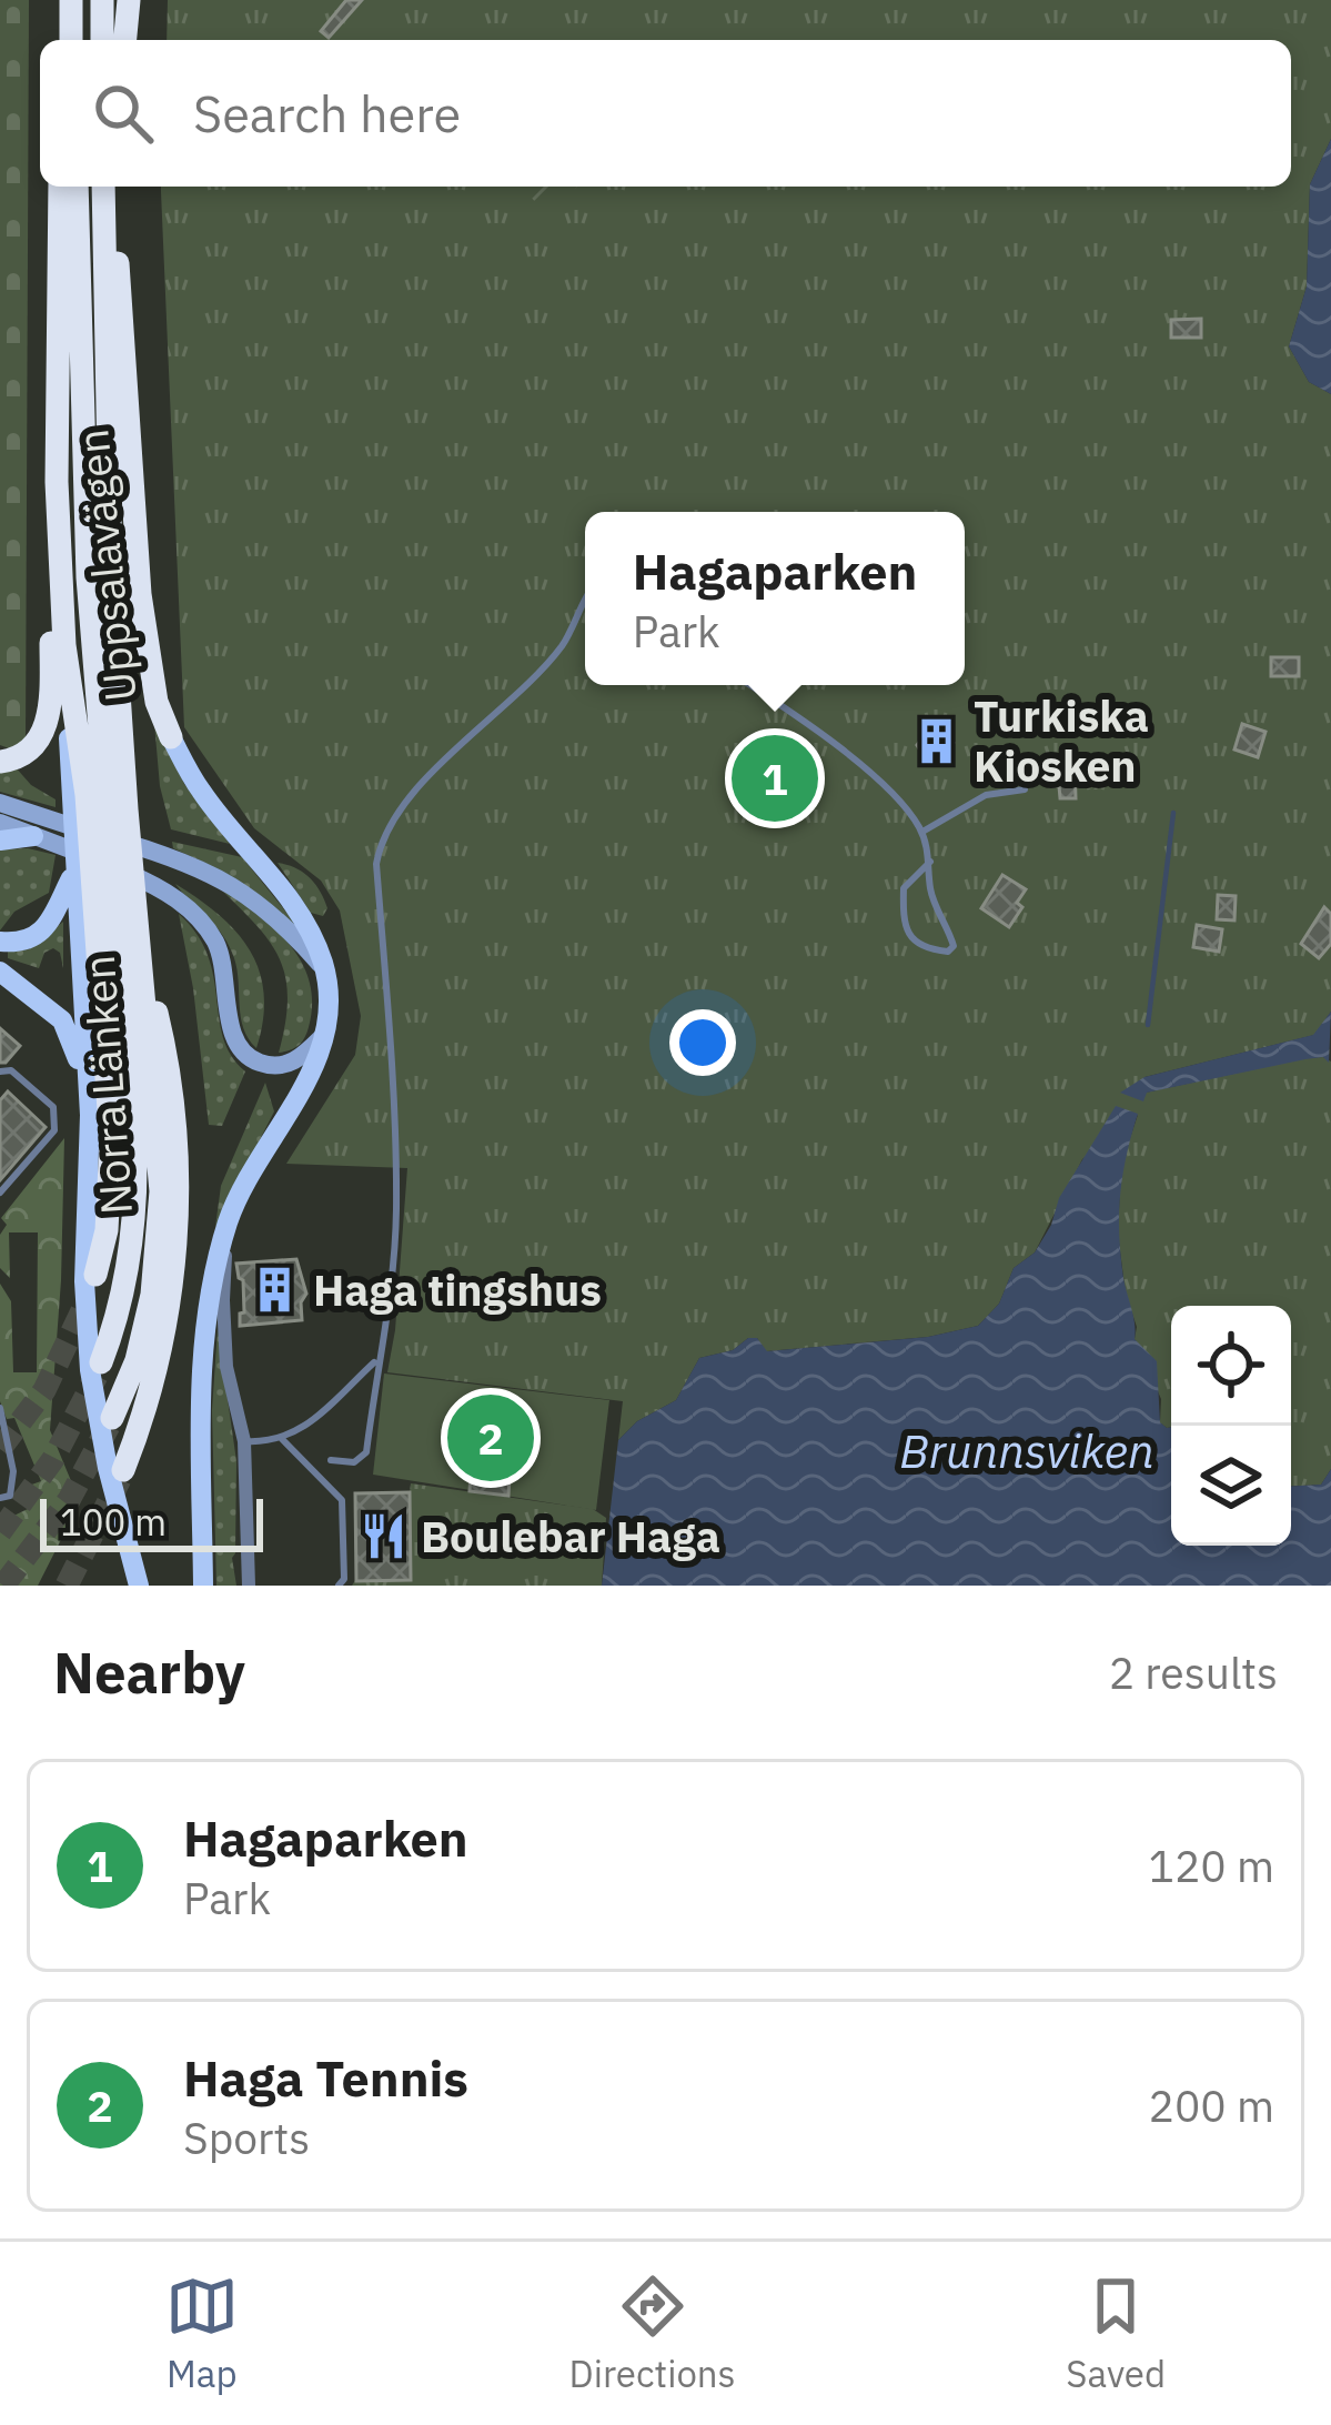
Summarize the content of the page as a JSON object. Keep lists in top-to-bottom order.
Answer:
{
  "streets": {
    "highway": ["Uppsalavägen", "Norra Länken"]
  },
  "crossings": [
    ["Uppsalavägen", "Norra Länken"]
  ],
  "water": ["Brunnsviken"],
  "places": {
    "building": ["Turkiska Kiosken", "Haga tingshus"],
    "restaurant": ["Boulebar Haga"]
  },
  "scale_bar": "100 m",
  "page": {
    "search": "Search here",
    "popup": ["Hagaparken", "Park"],
    "pins": ["1", "2"],
    "scale": "100 m",
    "heading": ["Nearby", "2 results"],
    "list": [
      {
        "mark": "1",
        "name": "Hagaparken",
        "note": "Park",
        "value": "120 m"
      },
      {
        "mark": "2",
        "name": "Haga Tennis",
        "note": "Sports",
        "value": "200 m"
      }
    ],
    "nav": ["Map", "Directions", "Saved"]
  }
}
